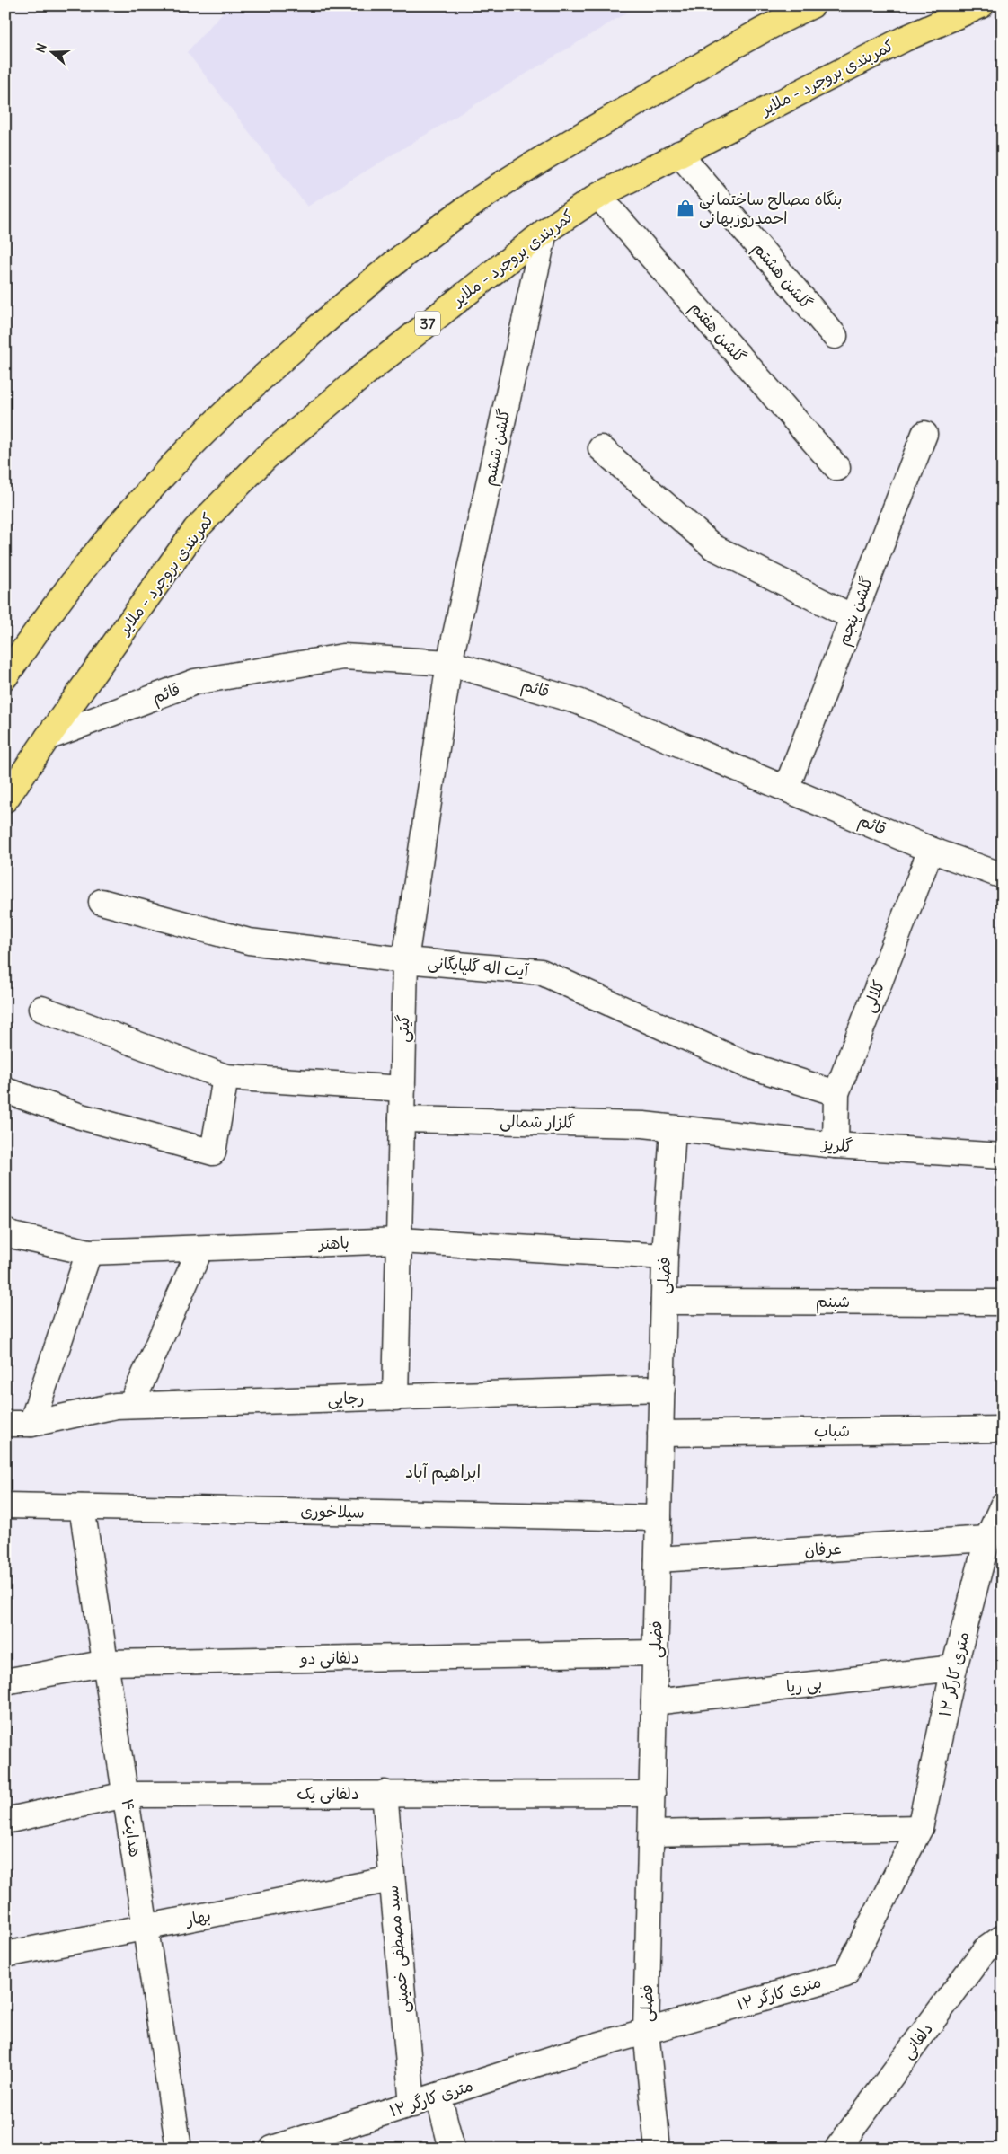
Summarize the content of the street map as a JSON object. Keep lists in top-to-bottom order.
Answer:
{
  "streets": {
    "highway": ["کمربندی بروجرد - ملایر", "37"],
    "street": [
      "گلشن هشتم",
      "گلشن هفتم",
      "گلشن ششم",
      "گلشن پنجم",
      "قائم",
      "آیت اله گلپایگانی",
      "کلالی",
      "گیتی",
      "گلزار شمالی",
      "گلریز",
      "باهنر",
      "فضلی",
      "شبنم",
      "رجایی",
      "شباب",
      "سیلاخوری",
      "عرفان",
      "دلفانی دو",
      "۱۲ متری کارگر",
      "بی ریا",
      "دلفانی یک",
      "هدایت ۴",
      "بهار",
      "سید مصطفی خمینی",
      "دلفانی"
    ]
  },
  "crossings": [
    ["کمربندی بروجرد - ملایر", "گلشن هشتم"],
    ["کمربندی بروجرد - ملایر", "گلشن هفتم"],
    ["کمربندی بروجرد - ملایر", "گلشن ششم"],
    ["کمربندی بروجرد - ملایر", "قائم"],
    ["گلشن ششم", "قائم"],
    ["گلشن ششم", "گیتی"],
    ["گلشن پنجم", "قائم"],
    ["قائم", "کلالی"],
    ["قائم", "گیتی"],
    ["آیت اله گلپایگانی", "کلالی"],
    ["آیت اله گلپایگانی", "گیتی"],
    ["کلالی", "گلریز"],
    ["گیتی", "گلزار شمالی"],
    ["گیتی", "باهنر"],
    ["گیتی", "رجایی"],
    ["گلزار شمالی", "گلریز"],
    ["گلزار شمالی", "فضلی"],
    ["گلریز", "فضلی"],
    ["باهنر", "فضلی"],
    ["فضلی", "شبنم"],
    ["فضلی", "رجایی"],
    ["فضلی", "شباب"],
    ["فضلی", "سیلاخوری"],
    ["فضلی", "عرفان"],
    ["فضلی", "دلفانی دو"],
    ["فضلی", "۱۲ متری کارگر"],
    ["فضلی", "بی ریا"],
    ["فضلی", "دلفانی یک"],
    ["سیلاخوری", "هدایت ۴"],
    ["عرفان", "۱۲ متری کارگر"],
    ["دلفانی دو", "هدایت ۴"],
    ["۱۲ متری کارگر", "بی ریا"],
    ["۱۲ متری کارگر", "سید مصطفی خمینی"],
    ["دلفانی یک", "هدایت ۴"],
    ["دلفانی یک", "سید مصطفی خمینی"],
    ["هدایت ۴", "بهار"],
    ["بهار", "سید مصطفی خمینی"]
  ],
  "districts": ["ابراهیم آباد"],
  "places": {
    "shop": ["بنگاه مصالح ساختمانی احمدروزبهانی"]
  },
  "north": "left"
}
